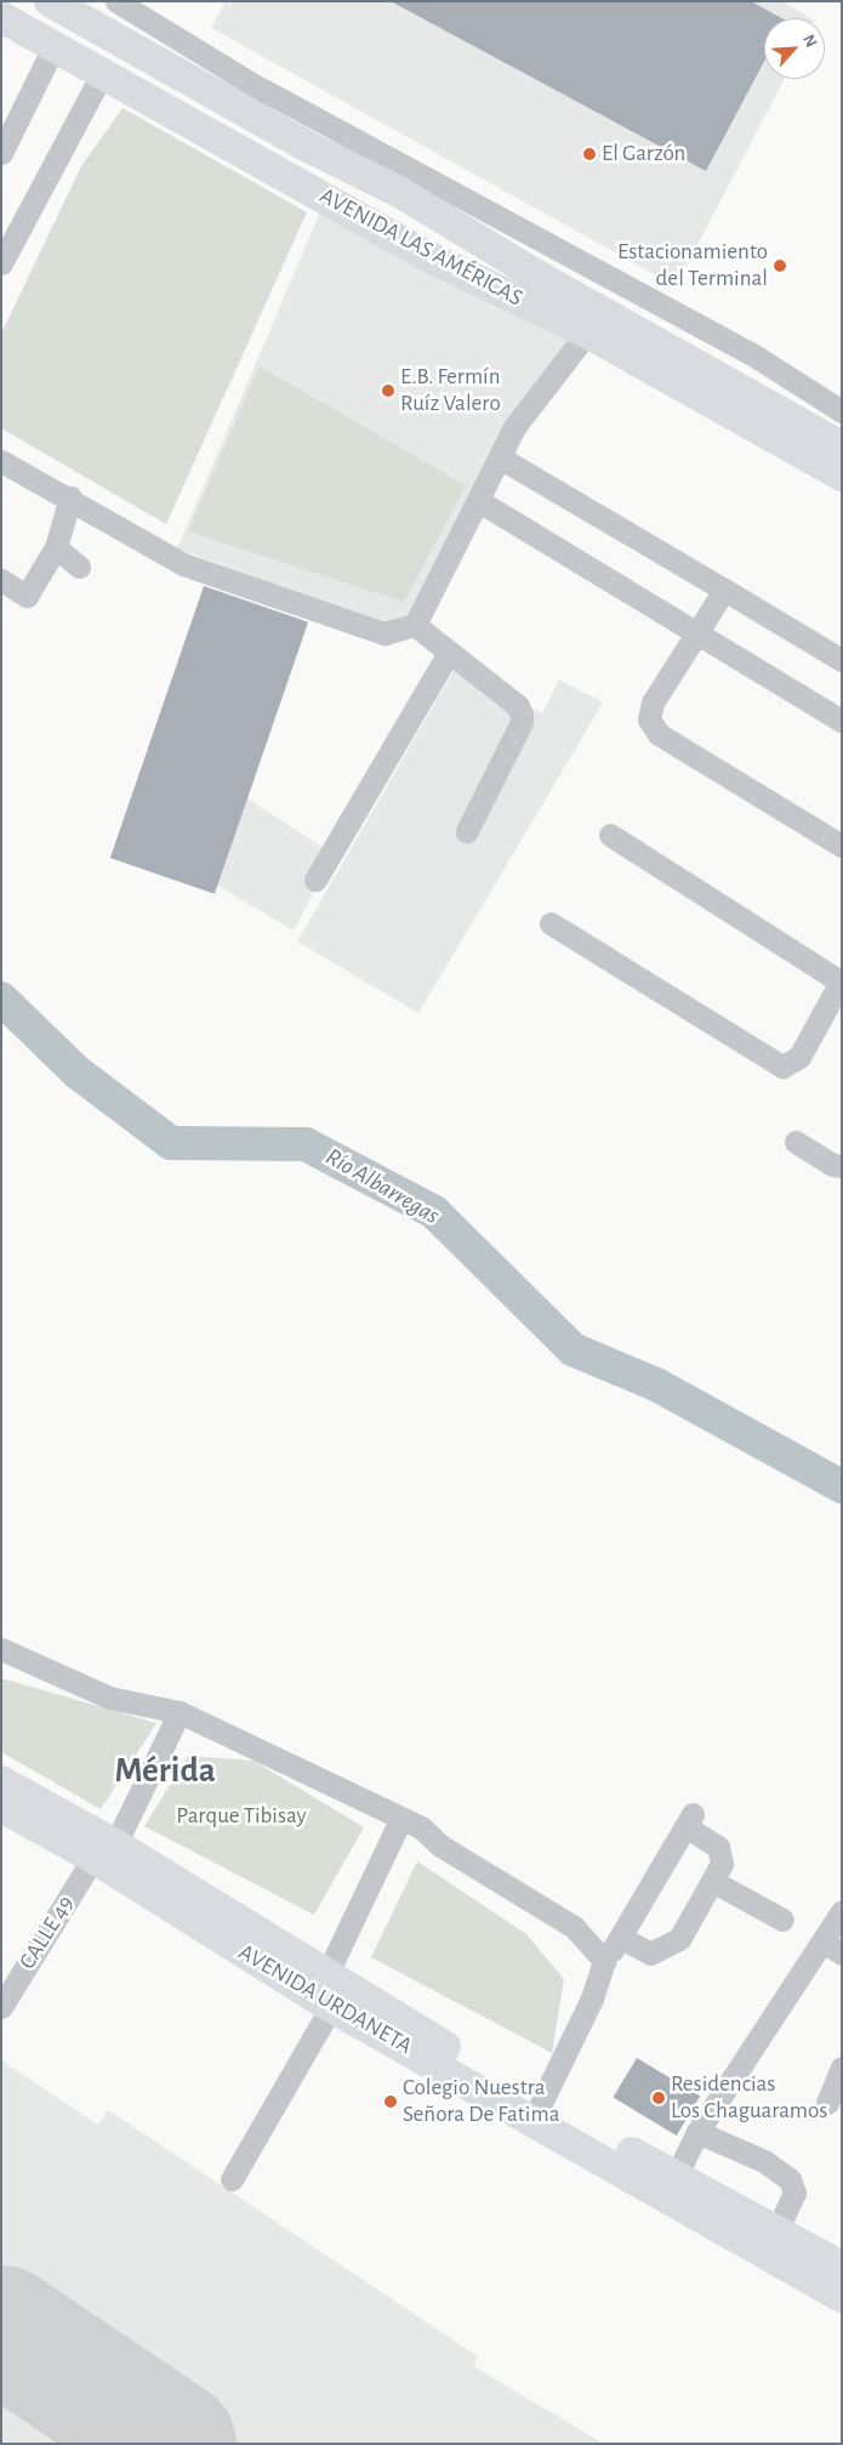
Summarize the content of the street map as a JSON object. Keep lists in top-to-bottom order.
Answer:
{
  "streets": {
    "street": ["AVENIDA LAS AMÉRICAS", "CALLE 49", "AVENIDA URDANETA"]
  },
  "crossings": [
    ["CALLE 49", "AVENIDA URDANETA"]
  ],
  "districts": ["Mérida"],
  "water": ["Río Albarregas"],
  "parks": ["Parque Tibisay"],
  "places": [
    "El Garzón",
    "Estacionamiento del Terminal",
    "E.B. Fermín Ruíz Valero",
    "Residencias Los Chaguaramos",
    "Colegio Nuestra Señora De Fatima"
  ],
  "north": "top right"
}
